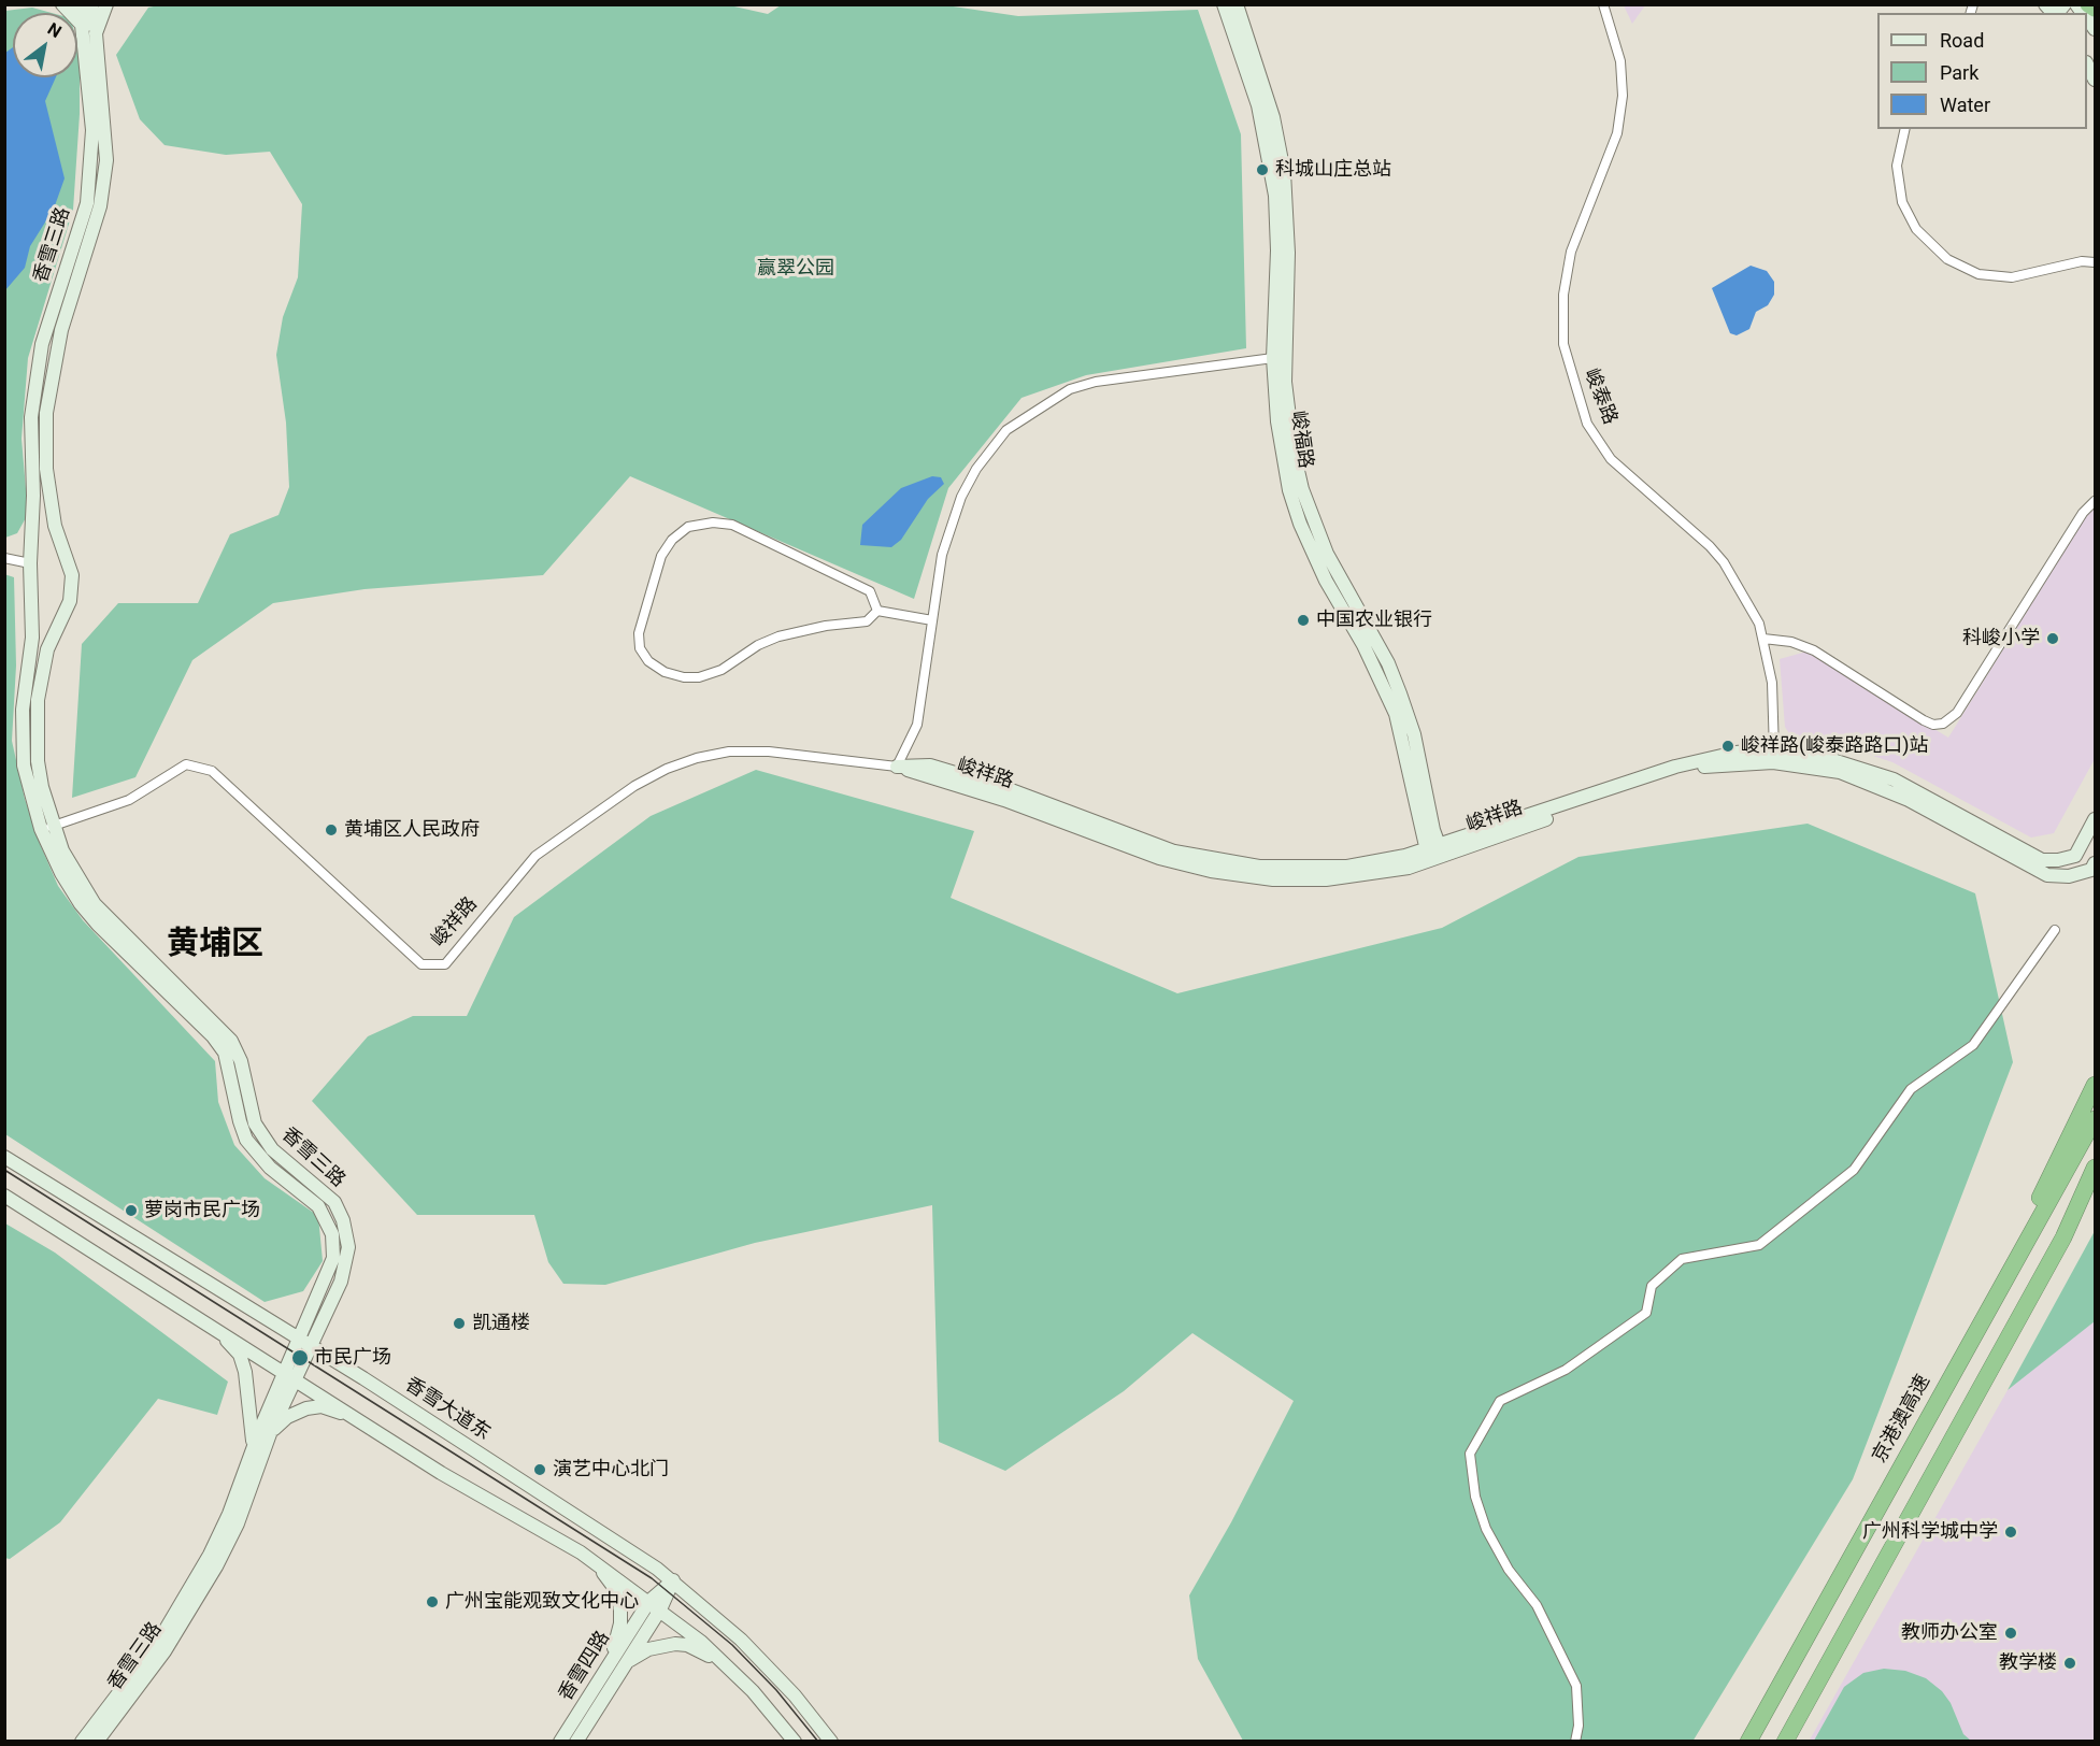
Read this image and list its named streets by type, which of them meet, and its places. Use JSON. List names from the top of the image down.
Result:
{
  "streets": {
    "highway": ["京港澳高速"],
    "street": [
      "香雪三路",
      "峻泰路",
      "峻福路",
      "峻祥路",
      "香雪大道东",
      "香雪四路"
    ]
  },
  "crossings": [
    ["香雪三路", "峻祥路"],
    ["香雪三路", "香雪大道东"],
    ["峻泰路", "峻祥路"],
    ["峻福路", "峻祥路"],
    ["香雪大道东", "香雪四路"]
  ],
  "districts": ["黄埔区"],
  "parks": ["赢翠公园"],
  "places": [
    "科城山庄总站",
    "中国农业银行",
    "科峻小学",
    "峻祥路(峻泰路路口)站",
    "黄埔区人民政府",
    "萝岗市民广场",
    "凯通楼",
    "市民广场",
    "演艺中心北门",
    "广州科学城中学",
    "广州宝能观致文化中心",
    "教师办公室",
    "教学楼"
  ],
  "legend": ["Road", "Park", "Water"],
  "north": "top right"
}
